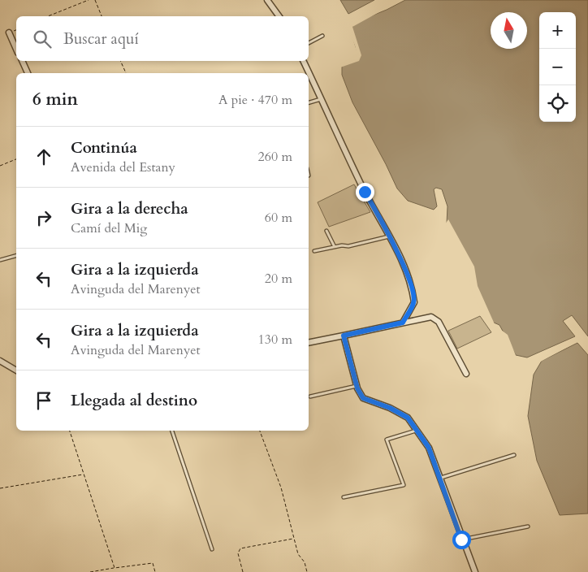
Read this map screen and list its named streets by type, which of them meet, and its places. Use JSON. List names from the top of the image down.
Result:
{
  "north": "top",
  "page": {
    "map_buttons": ["+", "−"],
    "search": "Buscar aquí",
    "heading": ["6 min", "A pie · 470 m"],
    "list": [
      ["Continúa", "Avenida del Estany", "260 m"],
      ["Gira a la derecha", "Camí del Mig", "60 m"],
      ["Gira a la izquierda", "Avinguda del Marenyet", "20 m"],
      ["Gira a la izquierda", "Avinguda del Marenyet", "130 m"],
      "Llegada al destino"
    ]
  }
}
